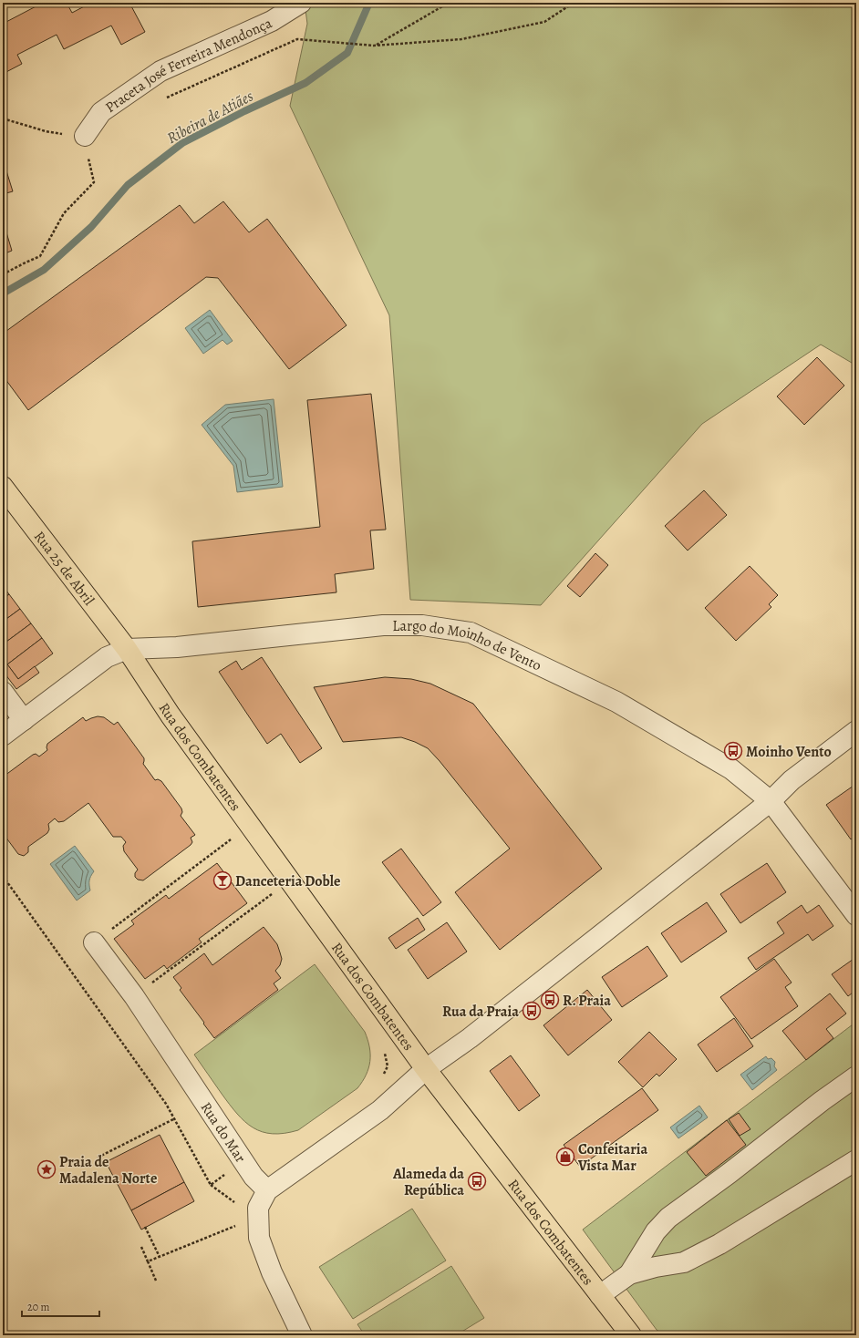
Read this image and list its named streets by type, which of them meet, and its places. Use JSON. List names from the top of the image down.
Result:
{
  "streets": {
    "main road": ["Rua 25 de Abril", "Rua dos Combatentes"],
    "street": ["Praceta José Ferreira Mendonça", "Largo do Moinho de Vento", "Rua do Mar"]
  },
  "crossings": [
    ["Rua 25 de Abril", "Largo do Moinho de Vento"],
    ["Rua 25 de Abril", "Rua dos Combatentes"],
    ["Largo do Moinho de Vento", "Rua dos Combatentes"]
  ],
  "water": ["Ribeira de Atiães"],
  "places": {
    "bus stop": [
      "Moinho Vento",
      "R. Praia",
      "Rua da Praia",
      "Alameda da República"
    ],
    "bar": ["Danceteria Doble"],
    "shop": ["Confeitaria Vista Mar"],
    "place": ["Praia de Madalena Norte"]
  },
  "scale_bar": "20 m"
}
